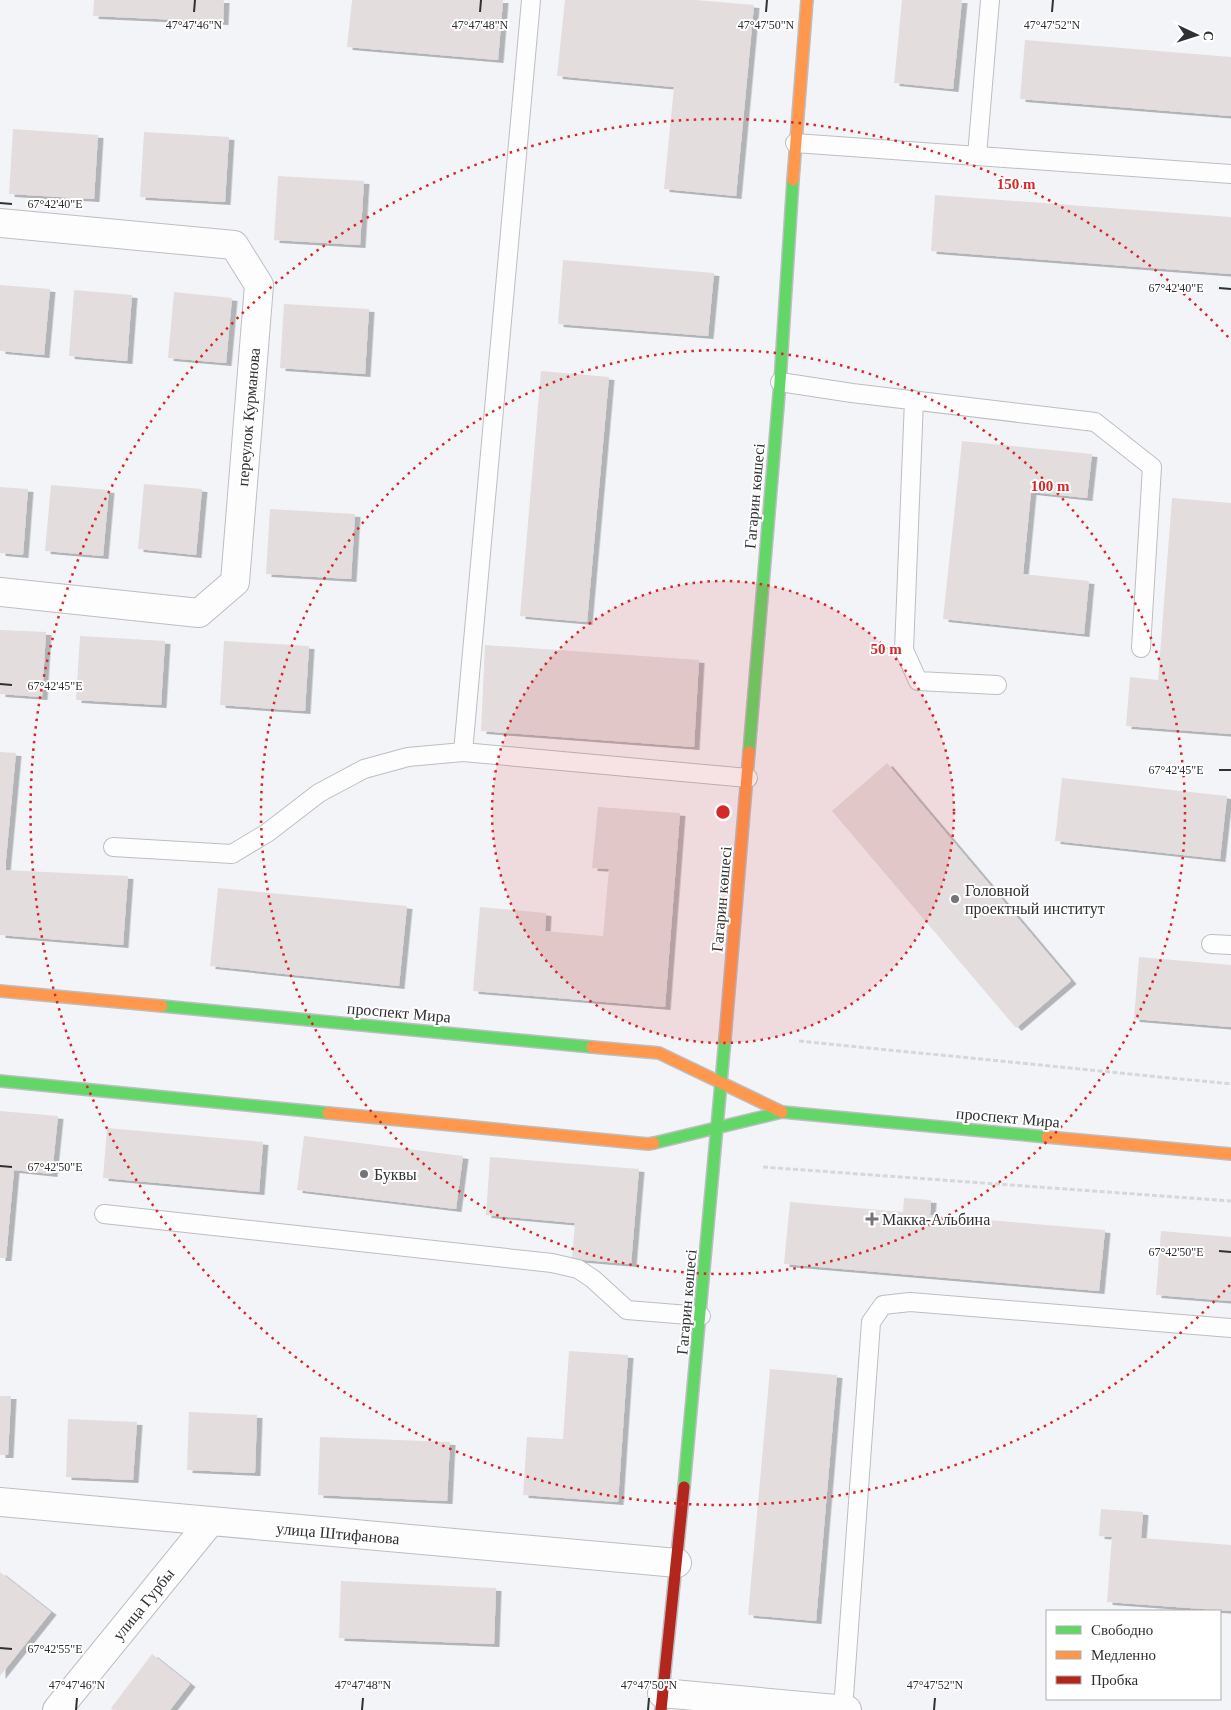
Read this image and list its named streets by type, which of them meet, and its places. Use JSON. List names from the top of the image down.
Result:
{
  "streets": {
    "main road": ["Гагарин көшесі", "проспект Мира"],
    "street": ["переулок Курманова", "улица Штифанова", "улица Гурбы"]
  },
  "crossings": [
    ["Гагарин көшесі", "проспект Мира"],
    ["Гагарин көшесі", "улица Штифанова"],
    ["улица Штифанова", "улица Гурбы"]
  ],
  "places": {
    "other": ["Головной проектный институт", "Буквы"],
    "health": ["Макка-Альбина"]
  },
  "legend": ["Свободно", "Медленно", "Пробка"],
  "north": "right",
  "coordinates": [
    "47°47'46\"N",
    "47°47'48\"N",
    "47°47'50\"N",
    "47°47'52\"N",
    "67°42'40\"E",
    "67°42'45\"E",
    "67°42'50\"E",
    "67°42'55\"E"
  ],
  "rings": ["150 m", "100 m", "50 m"]
}
